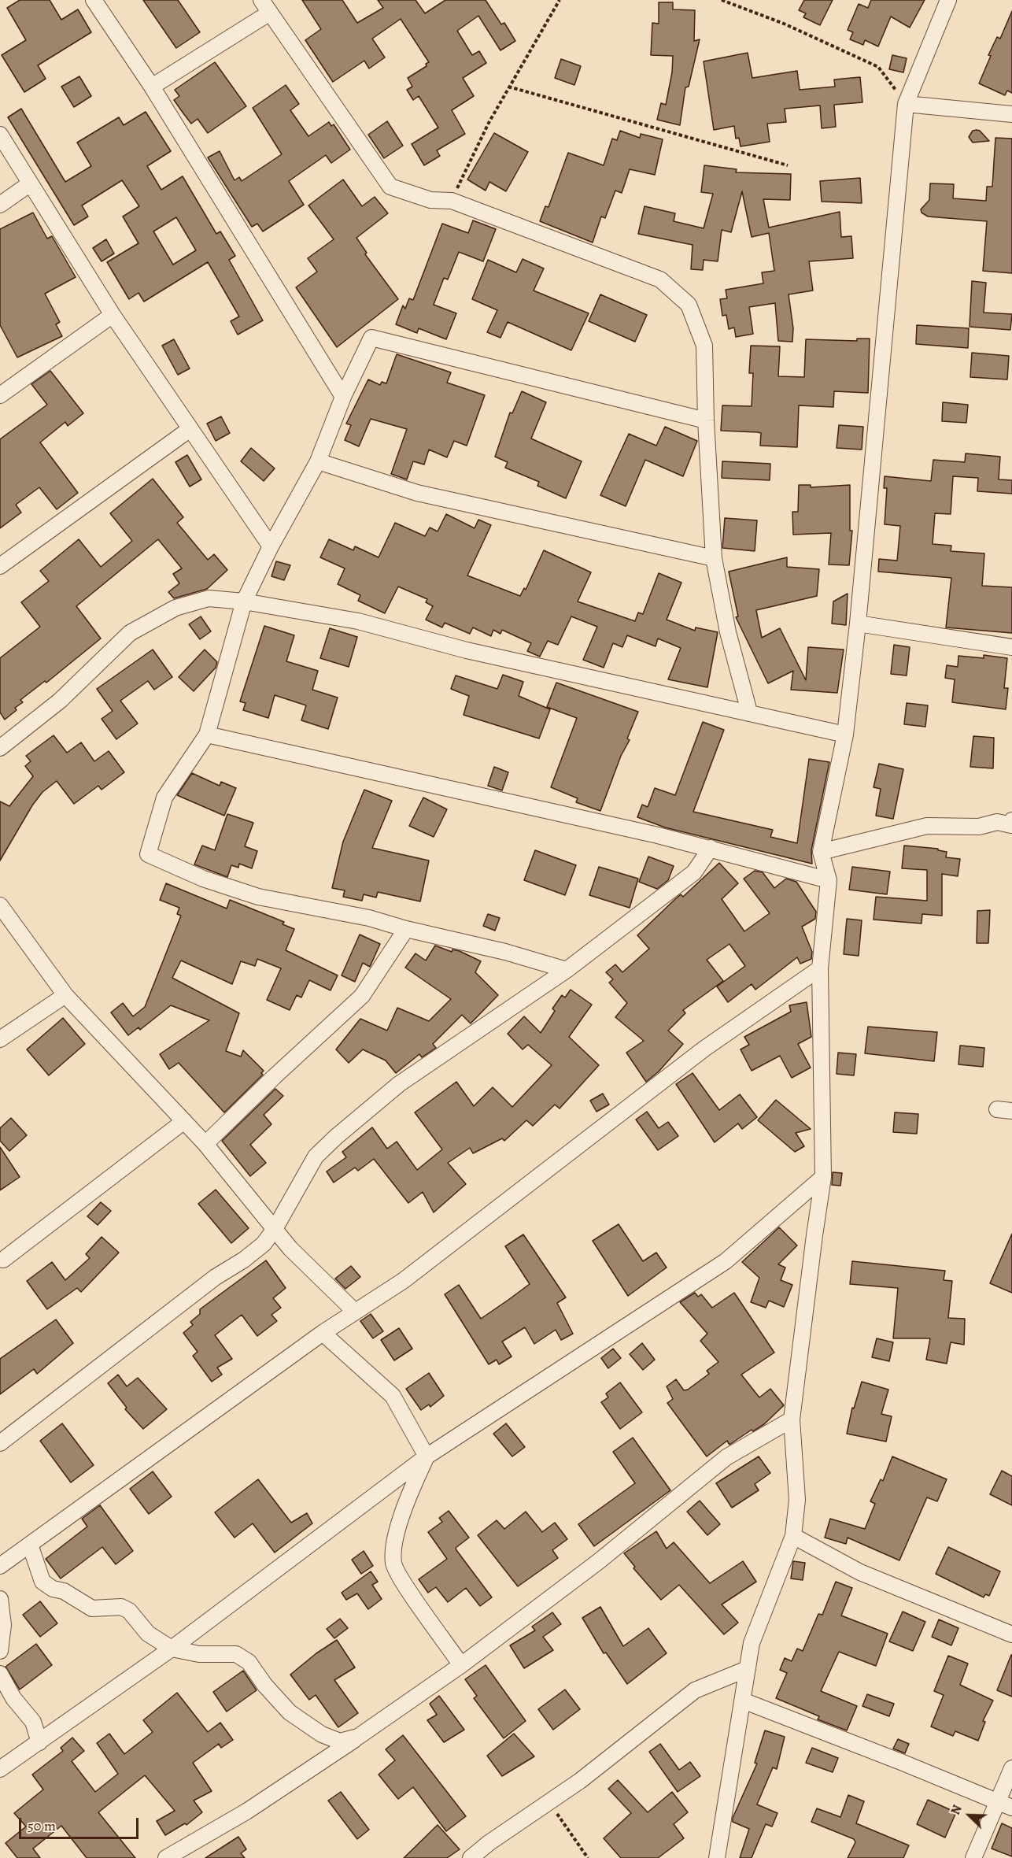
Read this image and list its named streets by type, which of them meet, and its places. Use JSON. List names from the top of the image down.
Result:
{
  "scale_bar": "50 m",
  "north": "top left"
}
